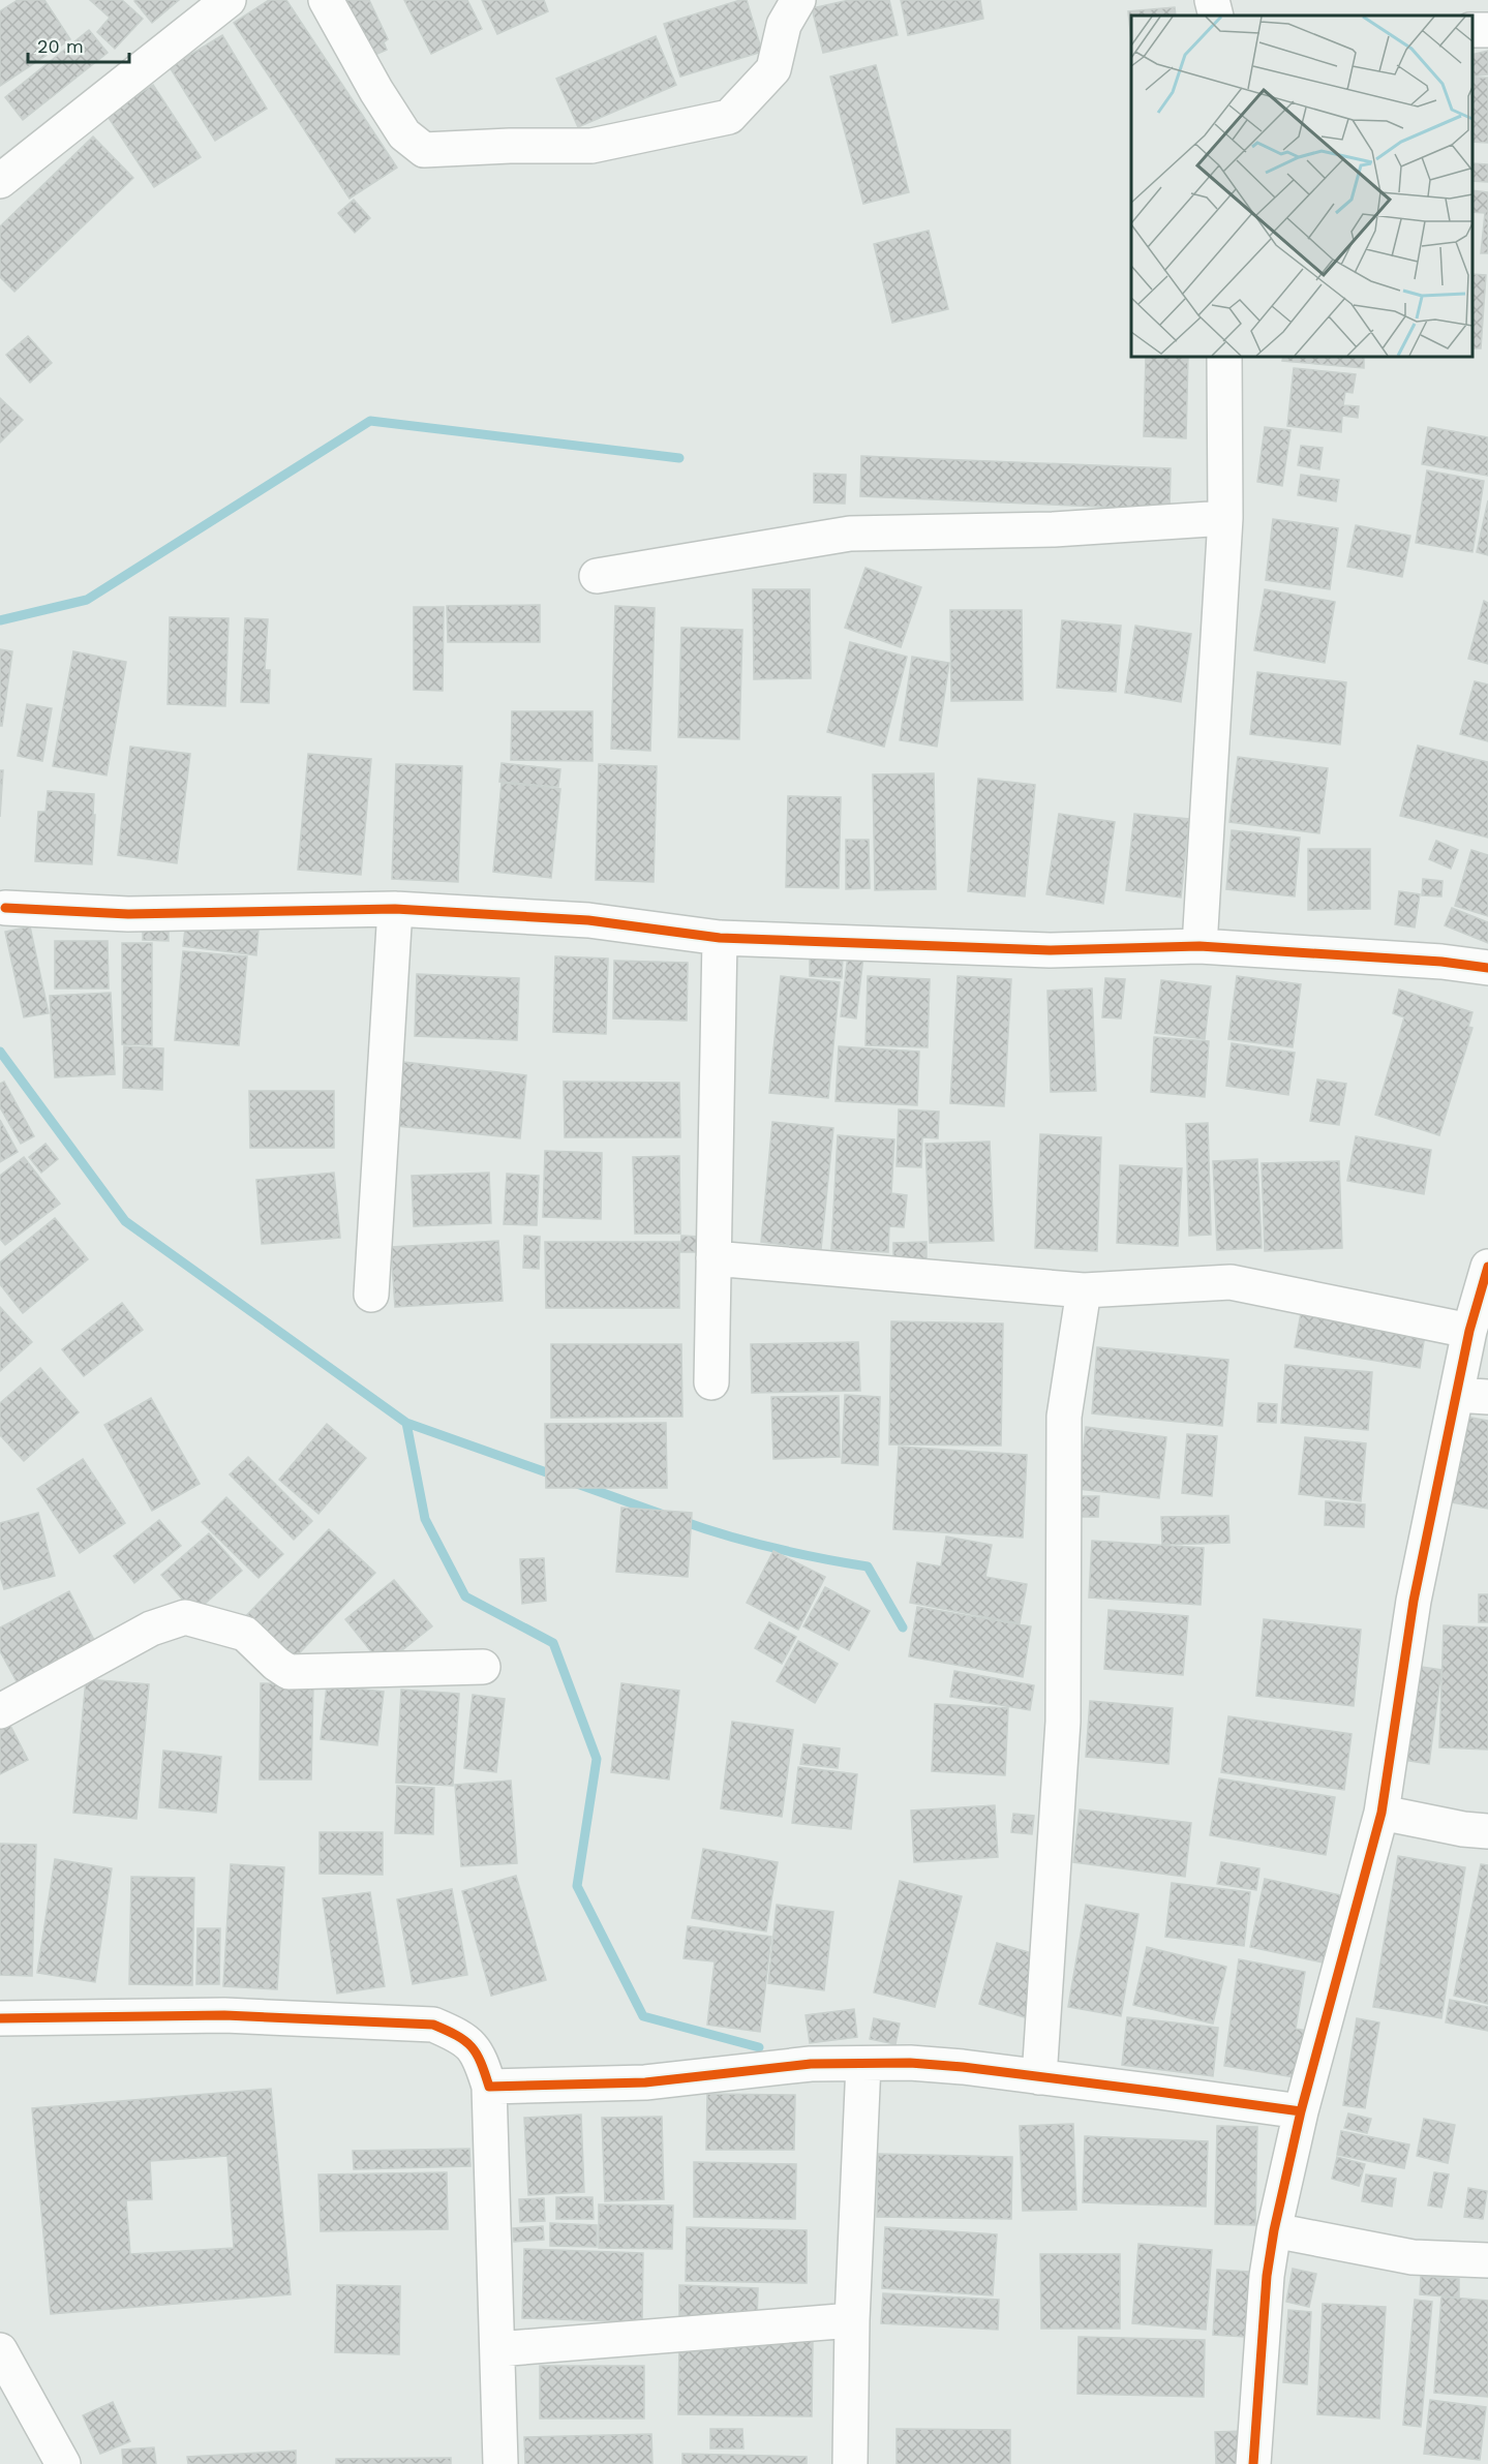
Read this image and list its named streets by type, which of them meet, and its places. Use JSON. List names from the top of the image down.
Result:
{
  "scale_bar": "20 m"
}
